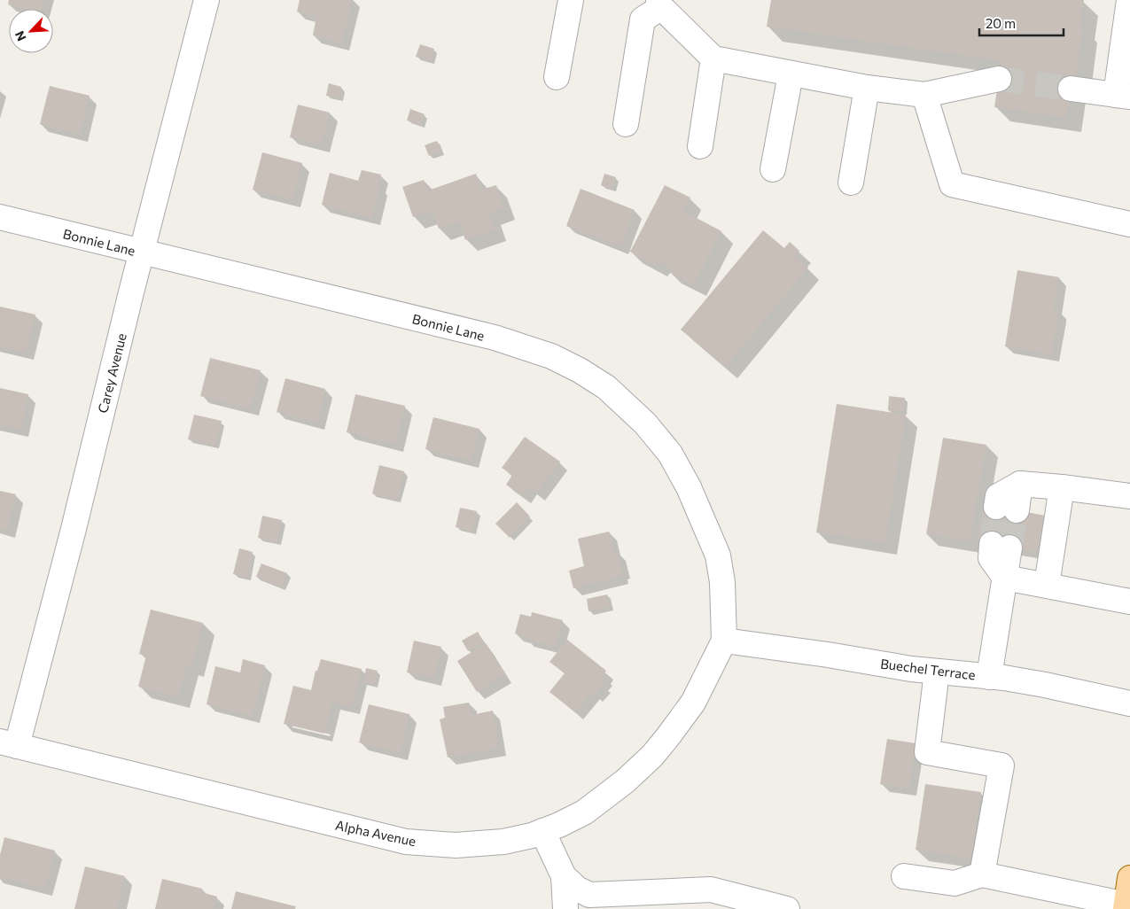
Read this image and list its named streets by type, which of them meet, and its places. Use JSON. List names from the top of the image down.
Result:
{
  "streets": {
    "street": [
      "Bonnie Lane",
      "Carey Avenue",
      "Buechel Terrace",
      "Alpha Avenue"
    ]
  },
  "crossings": [
    ["Bonnie Lane", "Carey Avenue"],
    ["Bonnie Lane", "Buechel Terrace"],
    ["Bonnie Lane", "Alpha Avenue"],
    ["Carey Avenue", "Alpha Avenue"],
    ["Buechel Terrace", "Alpha Avenue"]
  ],
  "scale_bar": "20 m",
  "north": "bottom left"
}
